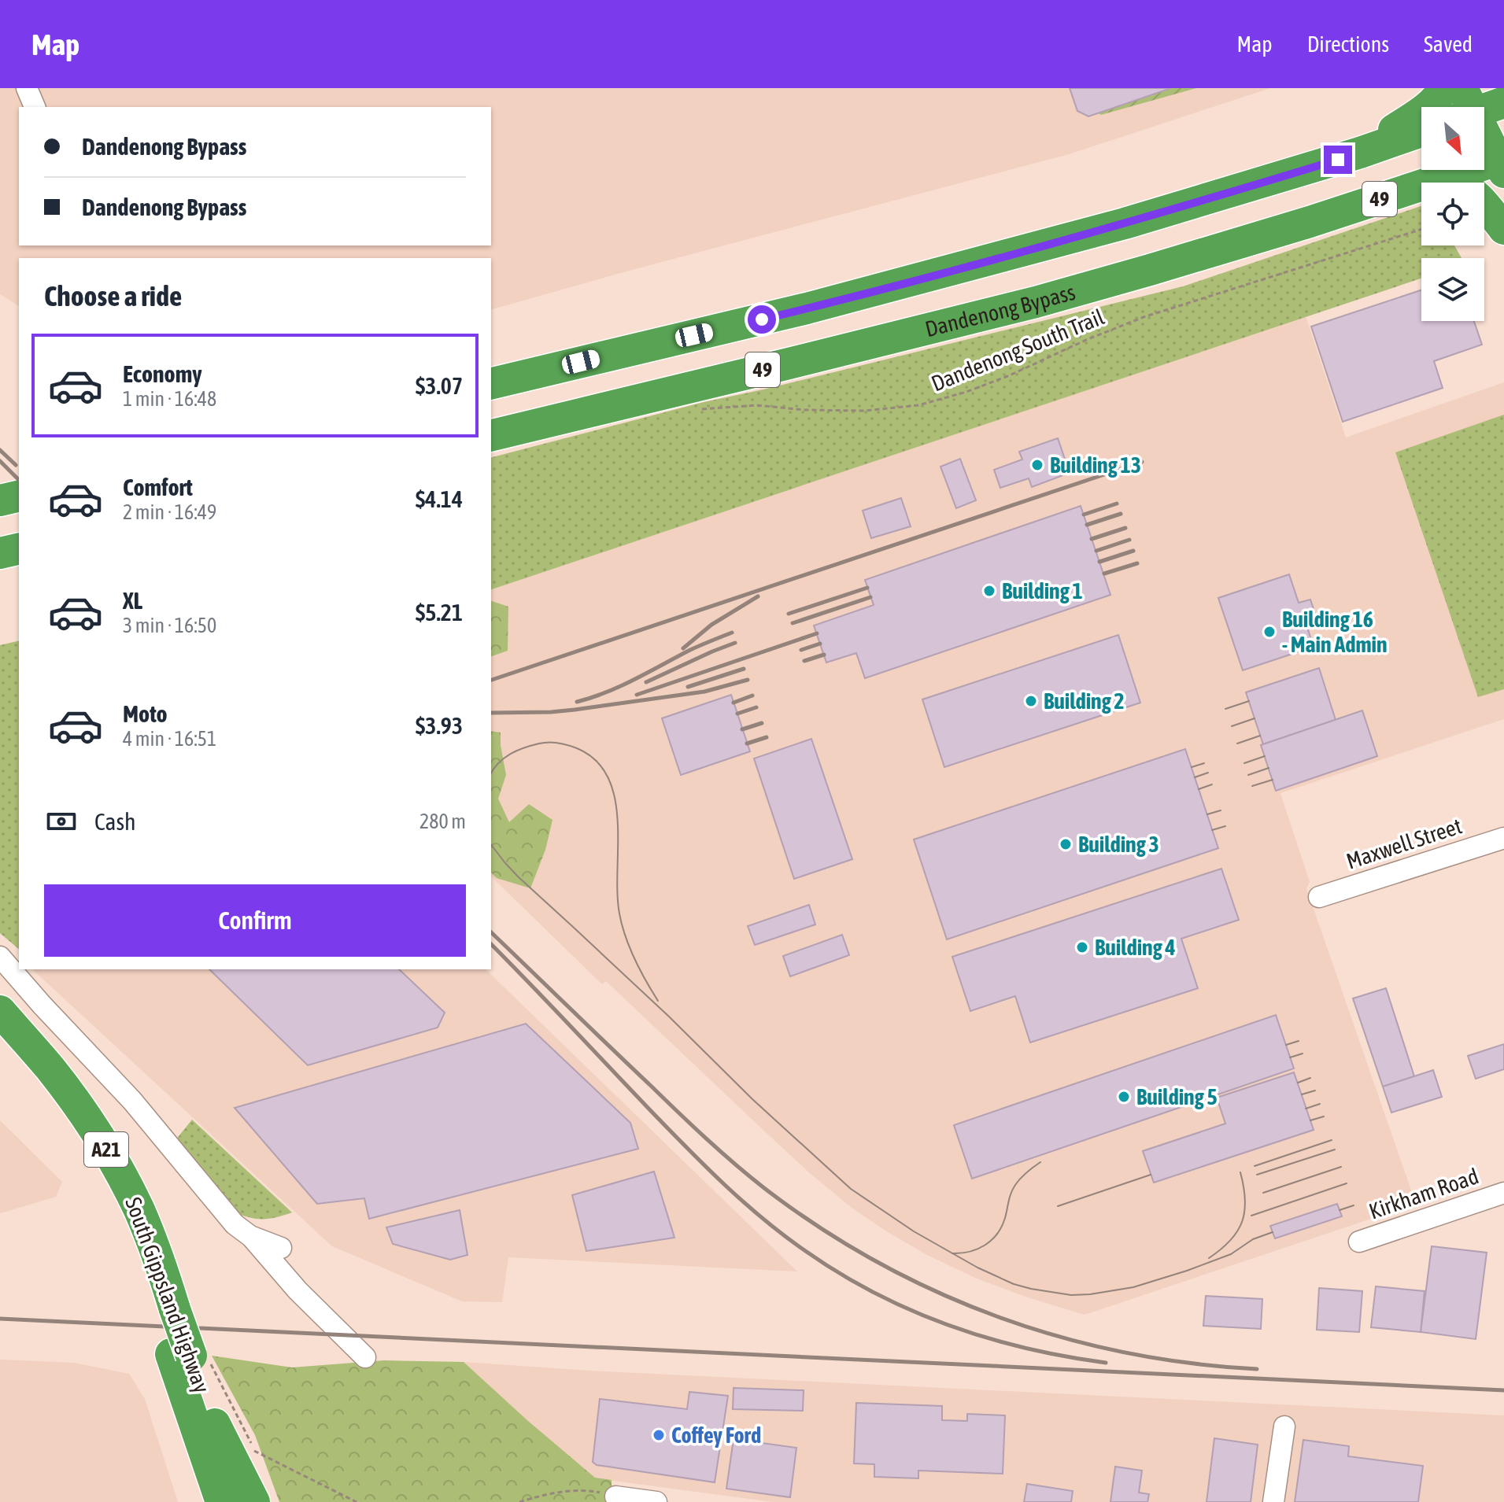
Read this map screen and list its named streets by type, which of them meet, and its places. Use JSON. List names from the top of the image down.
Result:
{
  "streets": {
    "highway": [
      "49",
      "Dandenong Bypass",
      "A21",
      "South Gippsland Highway"
    ],
    "street": ["Maxwell Street", "Kirkham Road"],
    "path": ["Dandenong South Trail"]
  },
  "places": [
    "Building 13",
    "Building 1",
    "Building 16 - Main Admin",
    "Building 2",
    "Building 3",
    "Building 4",
    "Building 5",
    "Coffey Ford"
  ],
  "north": "bottom right",
  "page": {
    "header": "Map",
    "nav": ["Map", "Directions", "Saved"],
    "banner": ["Dandenong Bypass", "Dandenong Bypass"],
    "heading": "Choose a ride",
    "list": [
      {
        "name": "Economy",
        "note": "1 min · 16:48",
        "value": "$3.07"
      },
      {
        "name": "Comfort",
        "note": "2 min · 16:49",
        "value": "$4.14"
      },
      {
        "name": "XL",
        "note": "3 min · 16:50",
        "value": "$5.21"
      },
      {
        "name": "Moto",
        "note": "4 min · 16:51",
        "value": "$3.93"
      }
    ],
    "pay": ["Cash", "280 m"],
    "buttons": "Confirm"
  }
}
